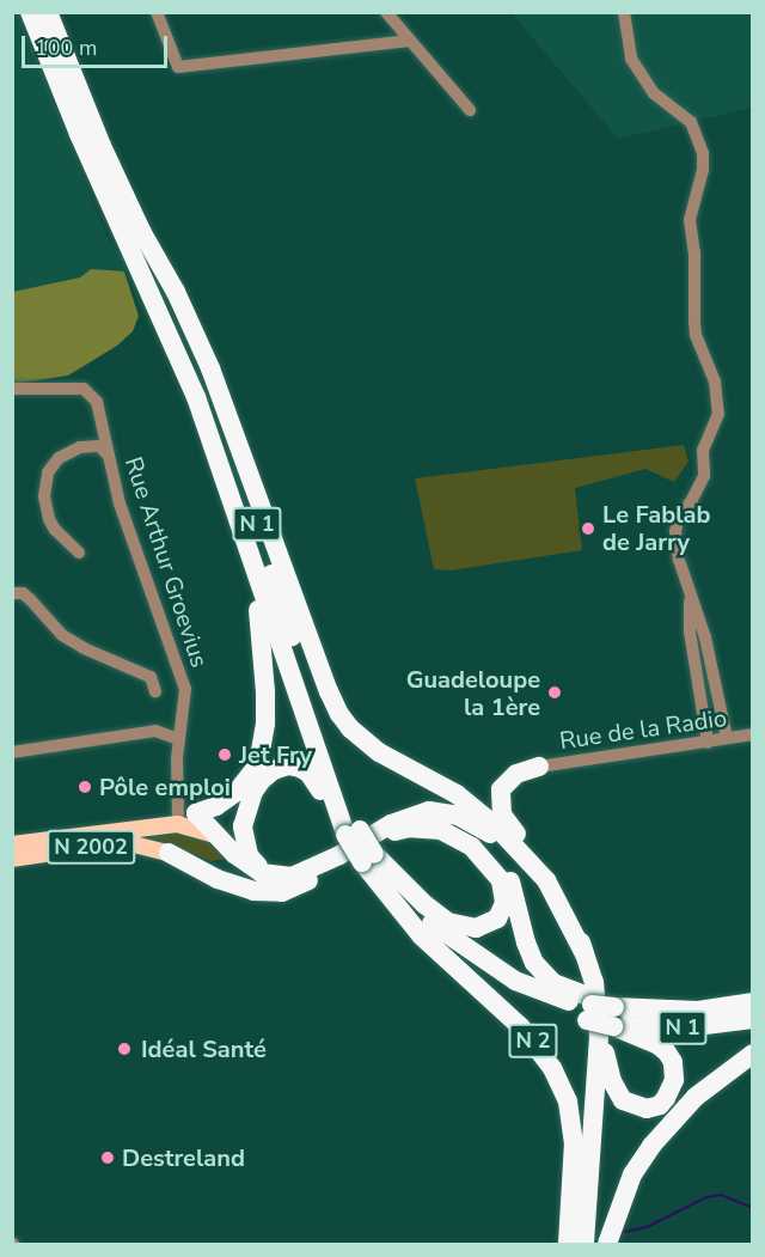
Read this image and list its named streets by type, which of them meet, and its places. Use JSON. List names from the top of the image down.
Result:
{
  "streets": {
    "highway": ["N 1", "N 2"],
    "main road": ["N 2002"],
    "street": ["Rue Arthur Groevius", "Rue de la Radio"]
  },
  "crossings": [
    ["N 1", "N 2"],
    ["Rue Arthur Groevius", "N 2002"]
  ],
  "places": [
    "Le Fablab de Jarry",
    "Guadeloupe la 1ère",
    "Jet Fry",
    "Pôle emploi",
    "Idéal Santé",
    "Destreland"
  ],
  "scale_bar": "100 m"
}
